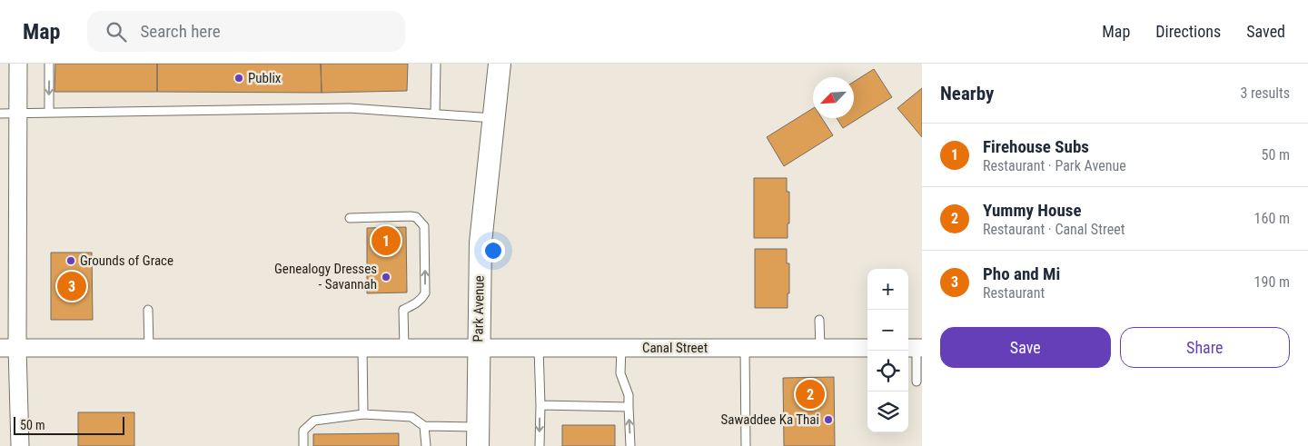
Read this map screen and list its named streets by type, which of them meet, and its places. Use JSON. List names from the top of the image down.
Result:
{
  "streets": {
    "street": ["Park Avenue", "Canal Street"]
  },
  "crossings": [
    ["Park Avenue", "Canal Street"]
  ],
  "places": [
    "Publix",
    "Grounds of Grace",
    "Genealogy Dresses - Savannah",
    "Sawaddee Ka Thai"
  ],
  "scale_bar": "50 m",
  "north": "bottom left",
  "page": {
    "header": "Map",
    "search": "Search here",
    "nav": ["Map", "Directions", "Saved"],
    "heading": ["Nearby", "3 results"],
    "list": [
      {
        "mark": "1",
        "name": "Firehouse Subs",
        "note": "Restaurant · Park Avenue",
        "value": "50 m"
      },
      {
        "mark": "2",
        "name": "Yummy House",
        "note": "Restaurant · Canal Street",
        "value": "160 m"
      },
      {
        "mark": "3",
        "name": "Pho and Mi",
        "note": "Restaurant",
        "value": "190 m"
      }
    ],
    "pins": ["1", "3", "2"],
    "map_buttons": ["+", "−"],
    "buttons": ["Save", "Share"],
    "scale": "50 m"
  }
}
